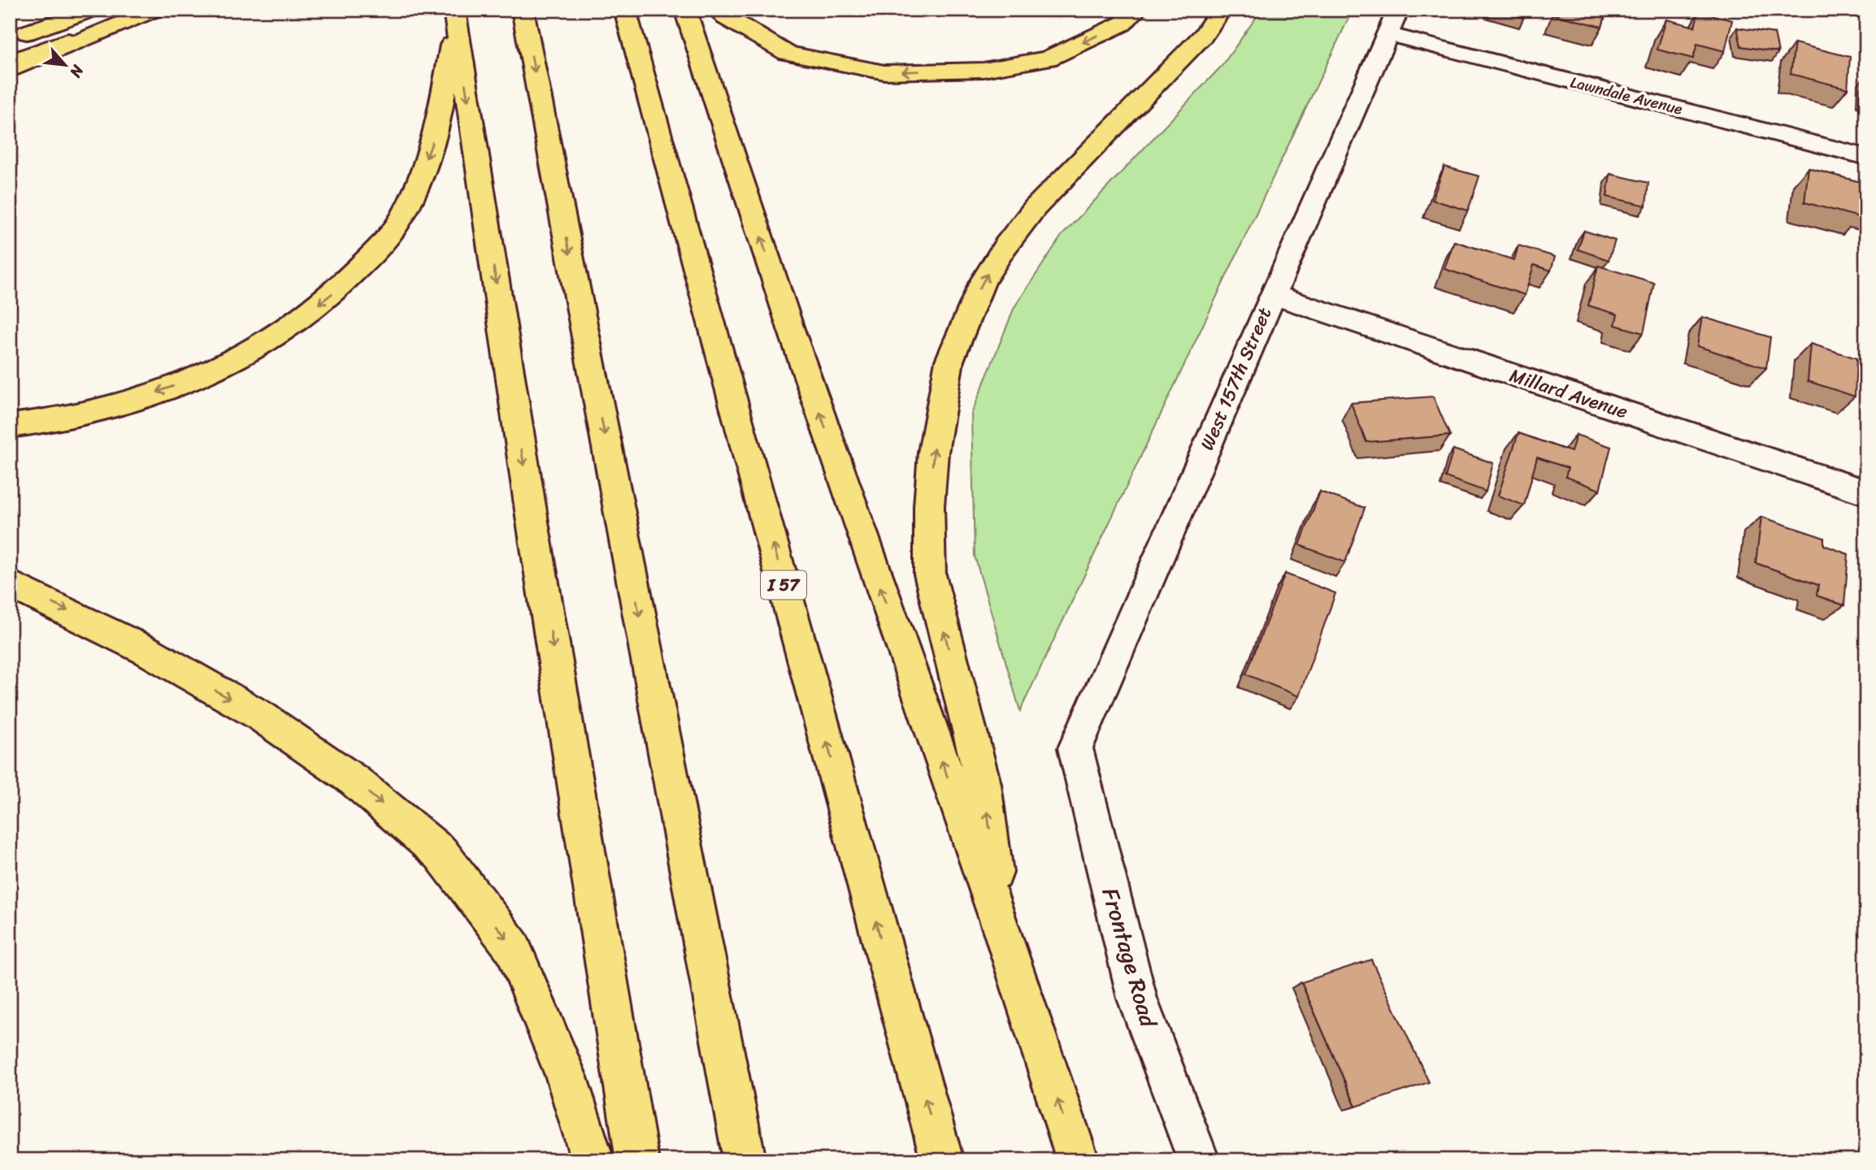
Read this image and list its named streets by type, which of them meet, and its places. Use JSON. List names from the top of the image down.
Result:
{
  "streets": {
    "main road": ["I 57"],
    "street": [
      "Lawndale Avenue",
      "West 157th Street",
      "Millard Avenue",
      "Frontage Road"
    ]
  },
  "crossings": [
    ["Lawndale Avenue", "West 157th Street"],
    ["West 157th Street", "Millard Avenue"],
    ["West 157th Street", "Frontage Road"]
  ],
  "north": "bottom right"
}
